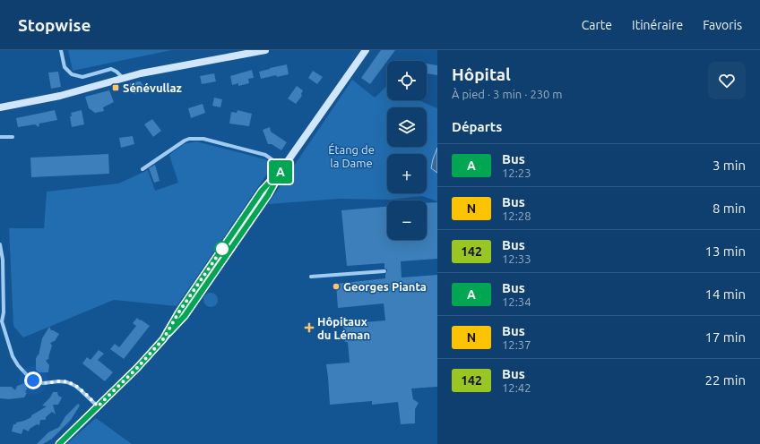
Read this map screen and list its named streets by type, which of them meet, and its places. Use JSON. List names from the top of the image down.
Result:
{
  "parks": ["Étang de la Dame"],
  "places": {
    "transit": ["Sénévullaz"],
    "other": ["Georges Pianta"],
    "health": ["Hôpitaux du Léman"]
  },
  "lines": ["bus line A"],
  "page": {
    "header": "Stopwise",
    "nav": ["Carte", "Itinéraire", "Favoris"],
    "on_map": "A",
    "heading": [
      ["Hôpital", "À pied · 3 min · 230 m"],
      "Départs"
    ],
    "map_buttons": ["+", "−"],
    "list": [
      {
        "mark": "A",
        "name": "Bus",
        "note": "12:23",
        "value": "3 min"
      },
      {
        "mark": "N",
        "name": "Bus",
        "note": "12:28",
        "value": "8 min"
      },
      {
        "mark": "142",
        "name": "Bus",
        "note": "12:33",
        "value": "13 min"
      },
      {
        "mark": "A",
        "name": "Bus",
        "note": "12:34",
        "value": "14 min"
      },
      {
        "mark": "N",
        "name": "Bus",
        "note": "12:37",
        "value": "17 min"
      },
      {
        "mark": "142",
        "name": "Bus",
        "note": "12:42",
        "value": "22 min"
      }
    ]
  }
}
